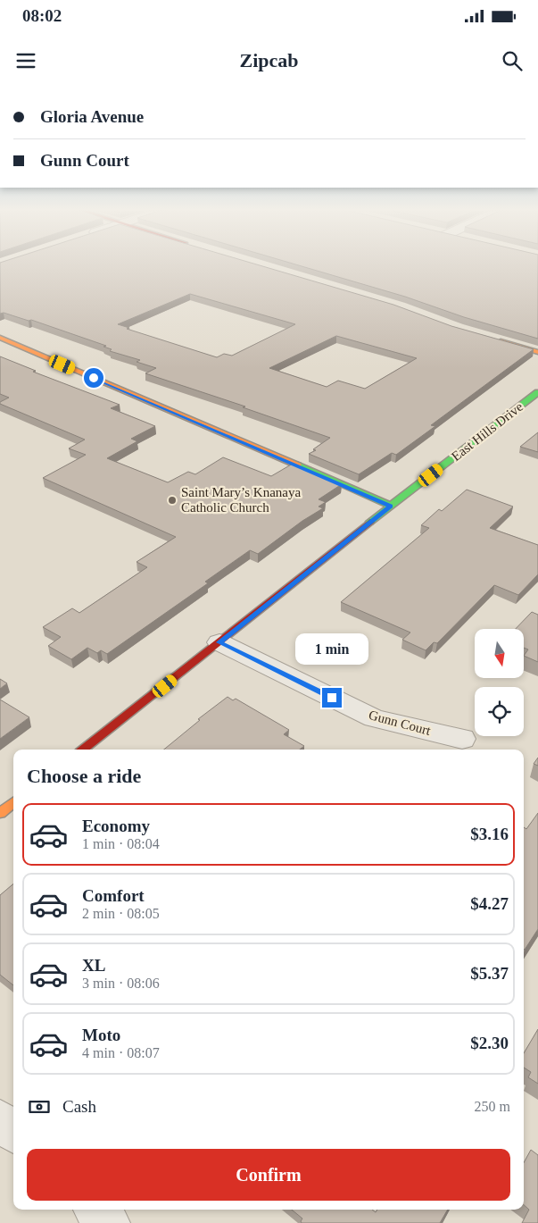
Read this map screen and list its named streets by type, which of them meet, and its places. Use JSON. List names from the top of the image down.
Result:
{
  "streets": {
    "street": ["East Hills Drive", "Gunn Court"]
  },
  "crossings": [
    ["East Hills Drive", "Gunn Court"]
  ],
  "places": ["Saint Mary’s Knanaya Catholic Church"],
  "north": "bottom",
  "page": {
    "status": "08:02",
    "header": "Zipcab",
    "banner": ["Gloria Avenue", "Gunn Court"],
    "bubble": "1 min",
    "heading": "Choose a ride",
    "list": [
      {
        "name": "Economy",
        "note": "1 min · 08:04",
        "value": "$3.16"
      },
      {
        "name": "Comfort",
        "note": "2 min · 08:05",
        "value": "$4.27"
      },
      {
        "name": "XL",
        "note": "3 min · 08:06",
        "value": "$5.37"
      },
      {
        "name": "Moto",
        "note": "4 min · 08:07",
        "value": "$2.30"
      }
    ],
    "pay": ["Cash", "250 m"],
    "buttons": "Confirm"
  }
}
